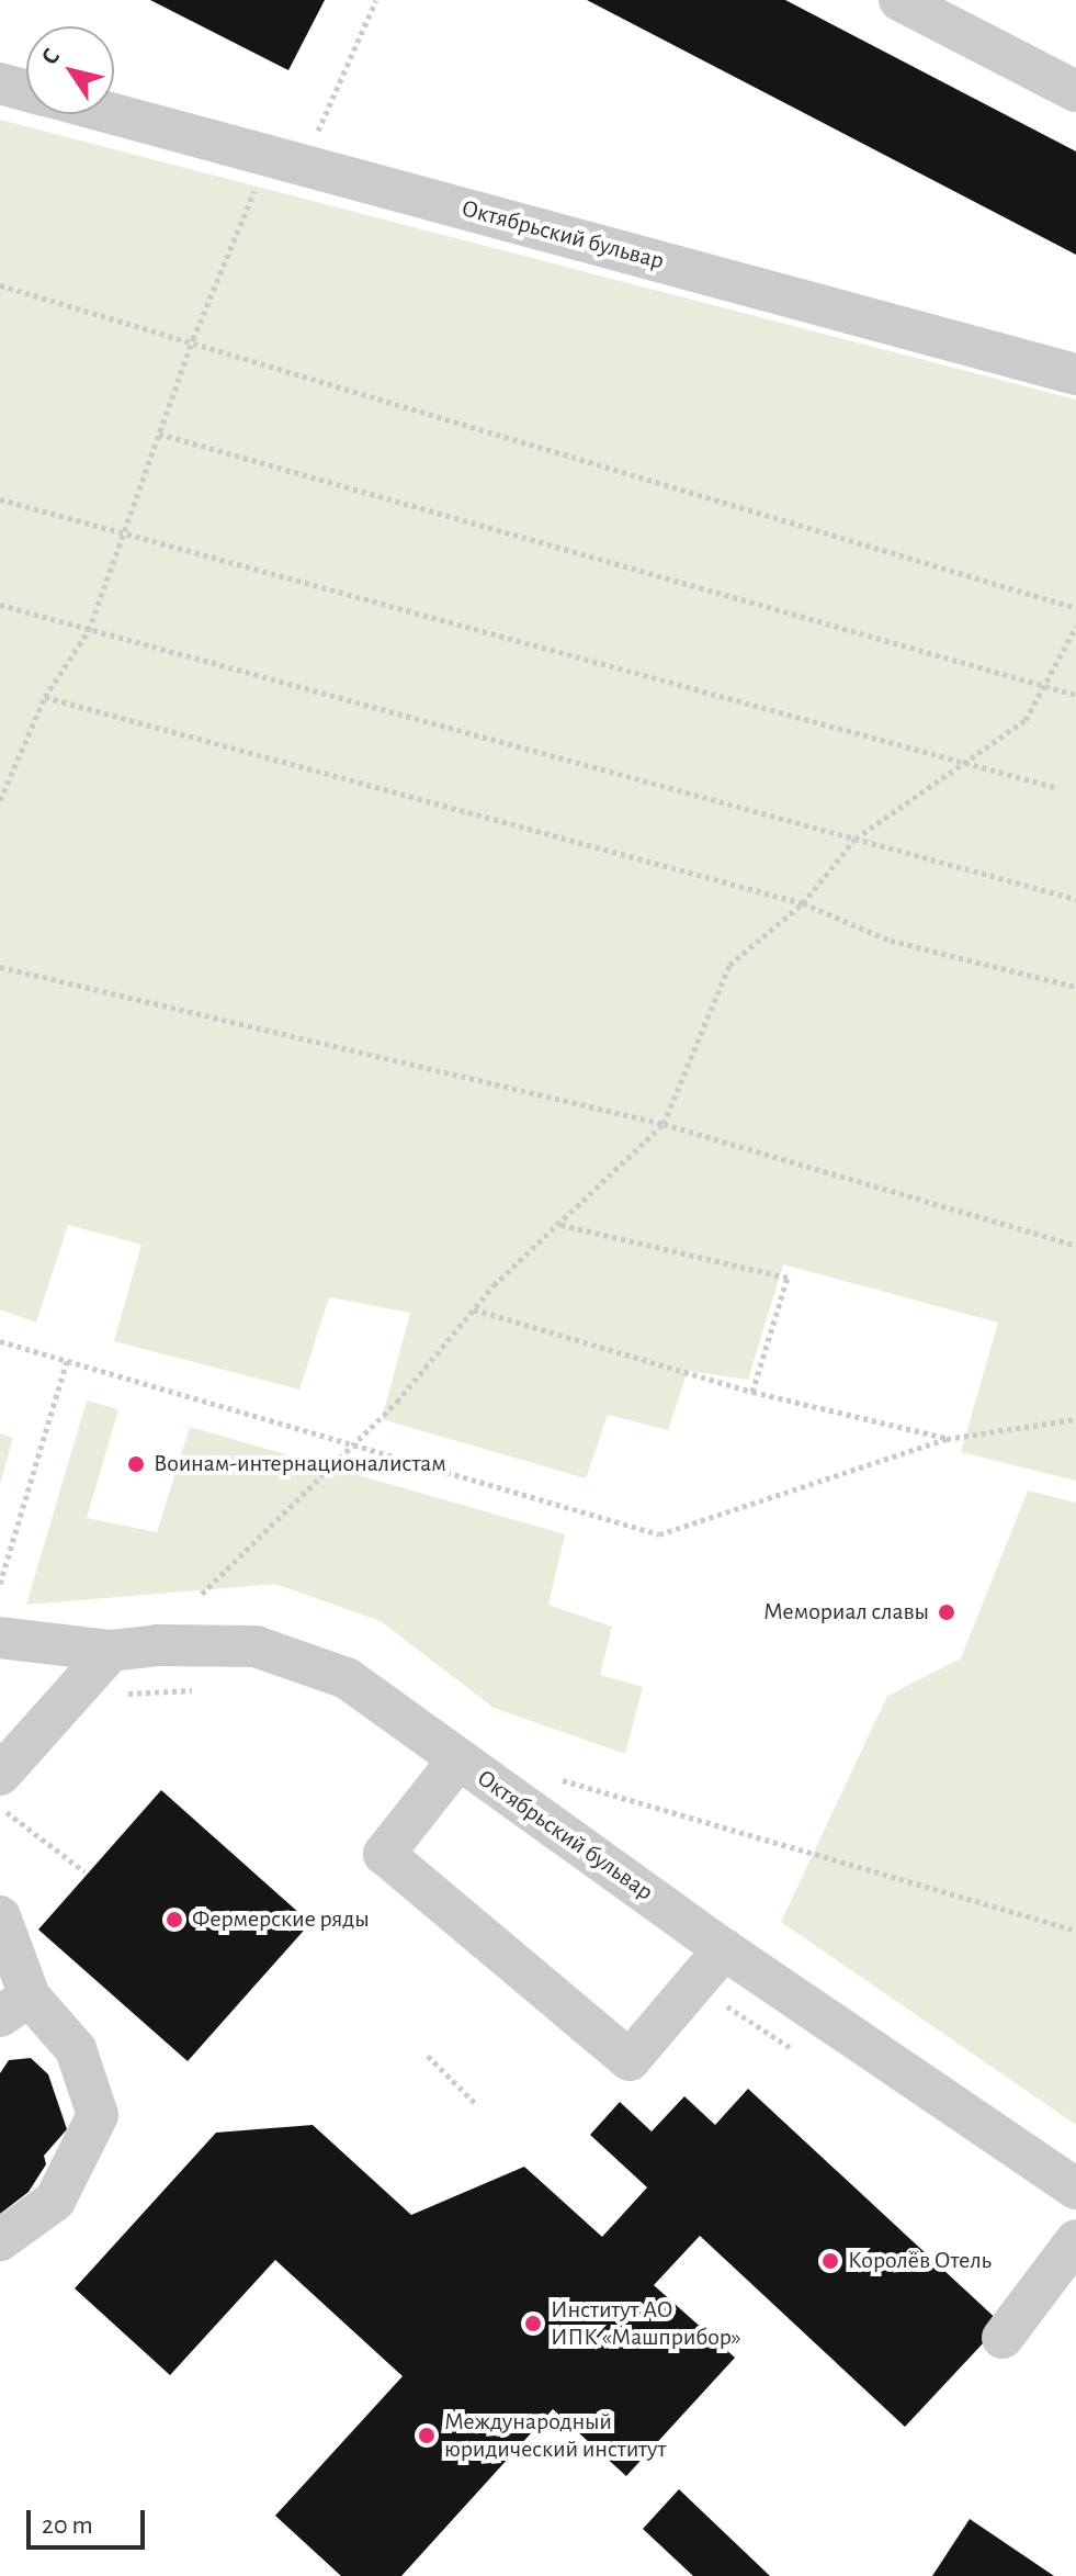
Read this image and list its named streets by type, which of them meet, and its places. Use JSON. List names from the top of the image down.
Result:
{
  "streets": {
    "street": ["Октябрьский бульвар"]
  },
  "places": [
    "Воинам-интернационалистам",
    "Мемориал славы",
    "Фермерские ряды",
    "Королёв Отель",
    "Институт АО ИПК «Машприбор»",
    "Международный юридический институт"
  ],
  "scale_bar": "20 m",
  "north": "top left"
}
